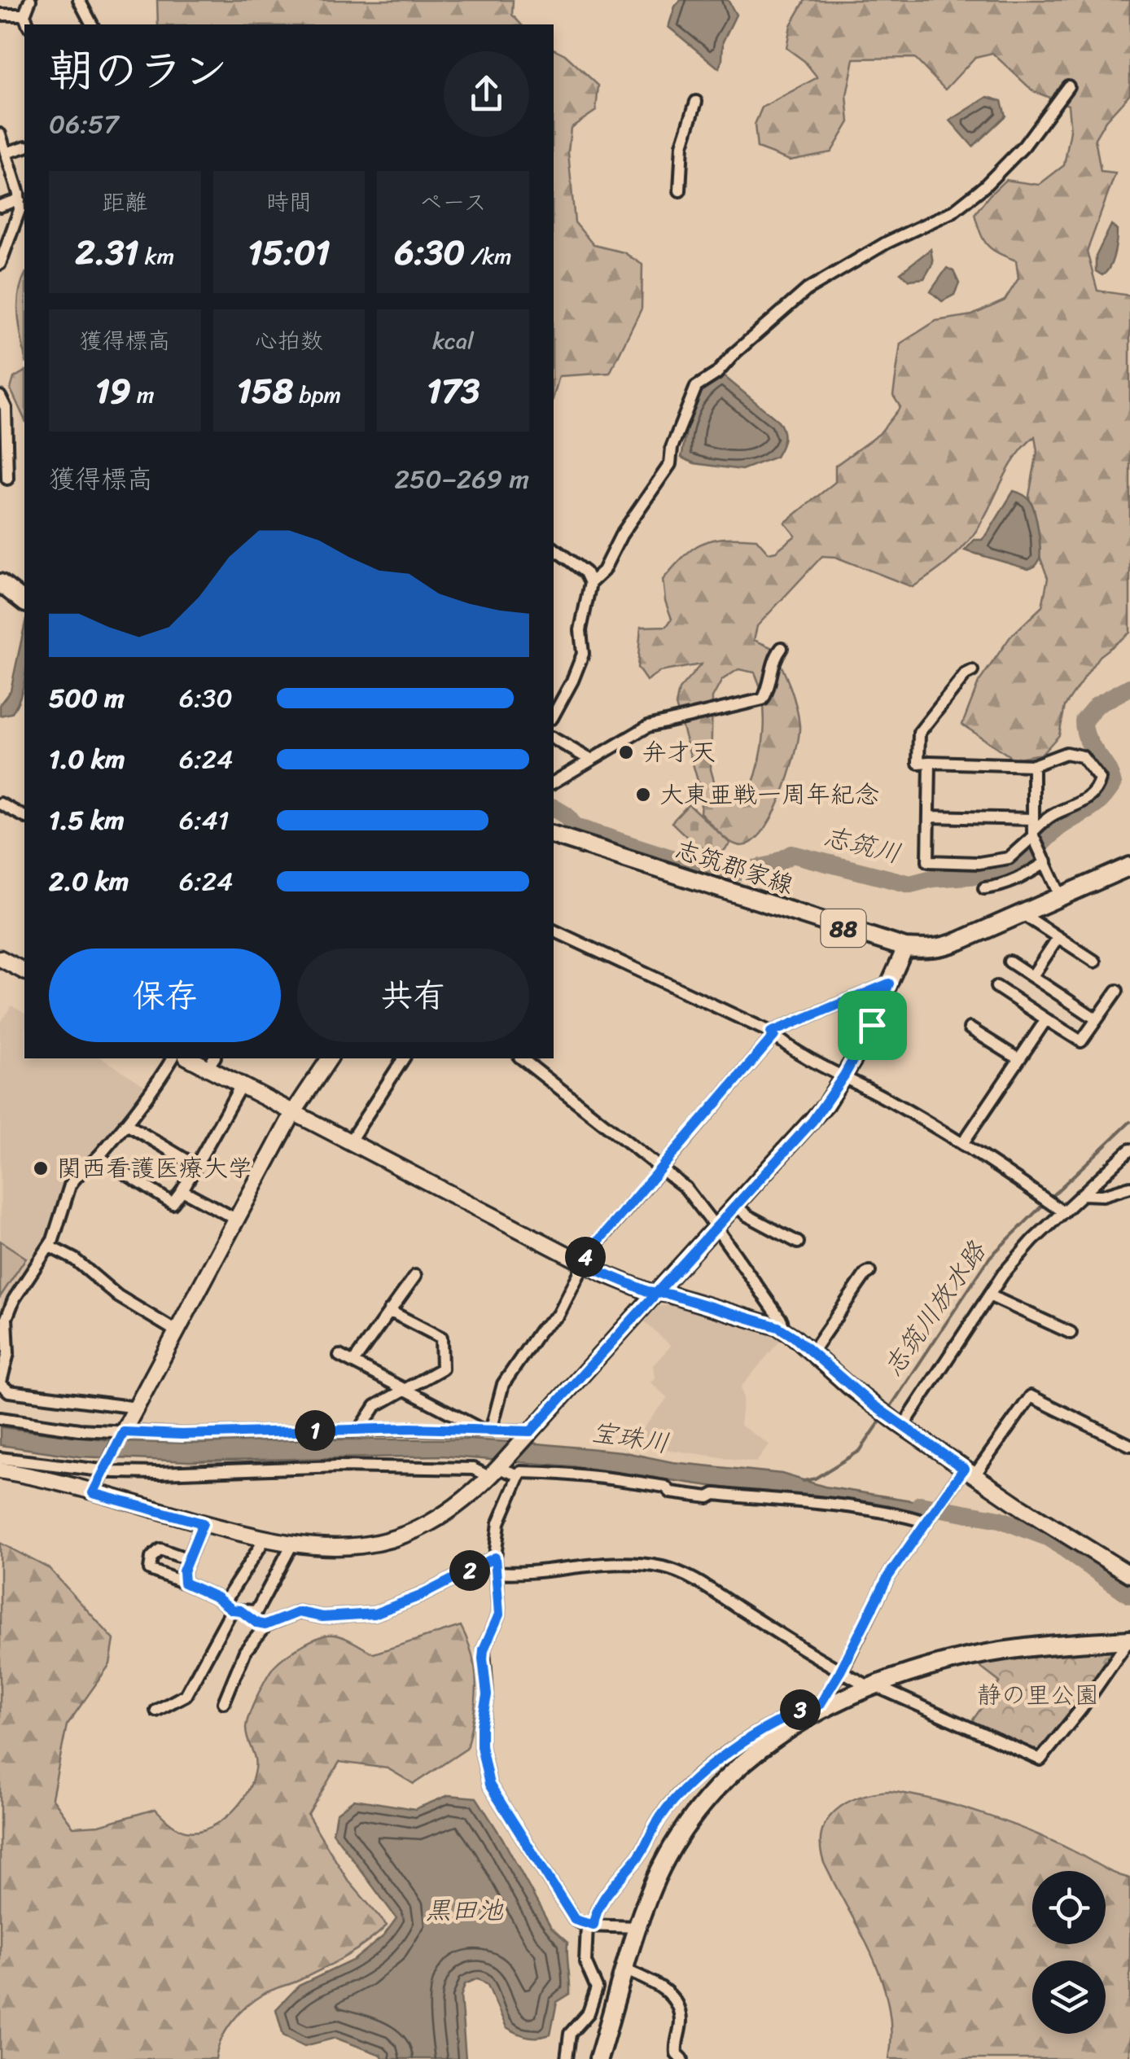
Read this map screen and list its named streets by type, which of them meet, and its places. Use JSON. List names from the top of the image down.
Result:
{
  "streets": {
    "main road": ["志筑郡家線", "88"]
  },
  "water": [
    "志筑川",
    "志筑川放水路",
    "宝珠川",
    "黒田池"
  ],
  "parks": ["静の里公園"],
  "places": ["弁才天", "大東亜戦一周年紀念", "関西看護医療大学"],
  "page": {
    "heading": ["朝のラン", "06:57"],
    "stats": [
      ["距離", "2.31 km"],
      ["時間", "15:01"],
      ["ペース", "6:30 /km"],
      ["獲得標高", "19 m"],
      ["心拍数", "158 bpm"],
      ["kcal", "173"]
    ],
    "chart": ["獲得標高", "250–269 m"],
    "list": [
      {
        "name": "500 m",
        "note": "6:30"
      },
      {
        "name": "1.0 km",
        "note": "6:24"
      },
      {
        "name": "1.5 km",
        "note": "6:41"
      },
      {
        "name": "2.0 km",
        "note": "6:24"
      }
    ],
    "buttons": ["保存", "共有"],
    "pins": [
      "4",
      "1",
      "2",
      "3"
    ]
  }
}
